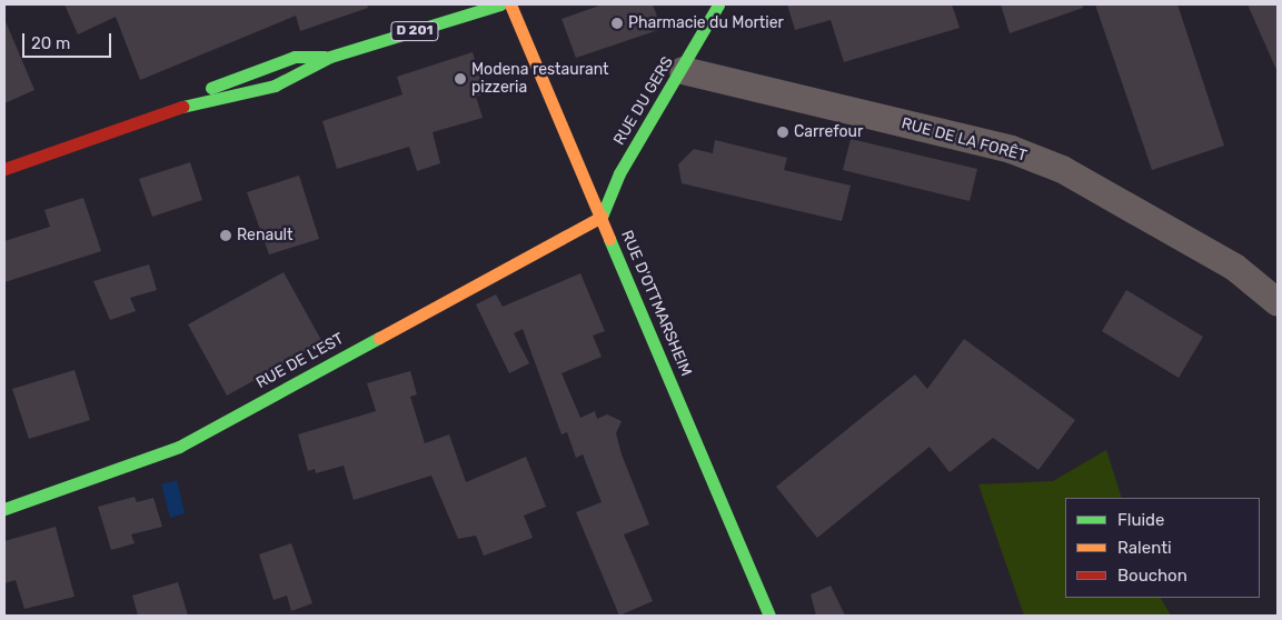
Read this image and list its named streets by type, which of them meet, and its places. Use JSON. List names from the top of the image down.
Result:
{
  "streets": {
    "main road": [
      "D 201",
      "RUE DU GERS",
      "RUE D'OTTMARSHEIM",
      "RUE DE L'EST"
    ],
    "street": ["RUE DE LA FORÊT"]
  },
  "crossings": [
    ["RUE DU GERS", "RUE DE LA FORÊT"],
    ["RUE DU GERS", "RUE D'OTTMARSHEIM"],
    ["RUE DU GERS", "RUE DE L'EST"],
    ["RUE D'OTTMARSHEIM", "RUE DE L'EST"]
  ],
  "places": [
    "Pharmacie du Mortier",
    "Modena restaurant pizzeria",
    "Carrefour",
    "Renault"
  ],
  "legend": ["Fluide", "Ralenti", "Bouchon"],
  "scale_bar": "20 m"
}
